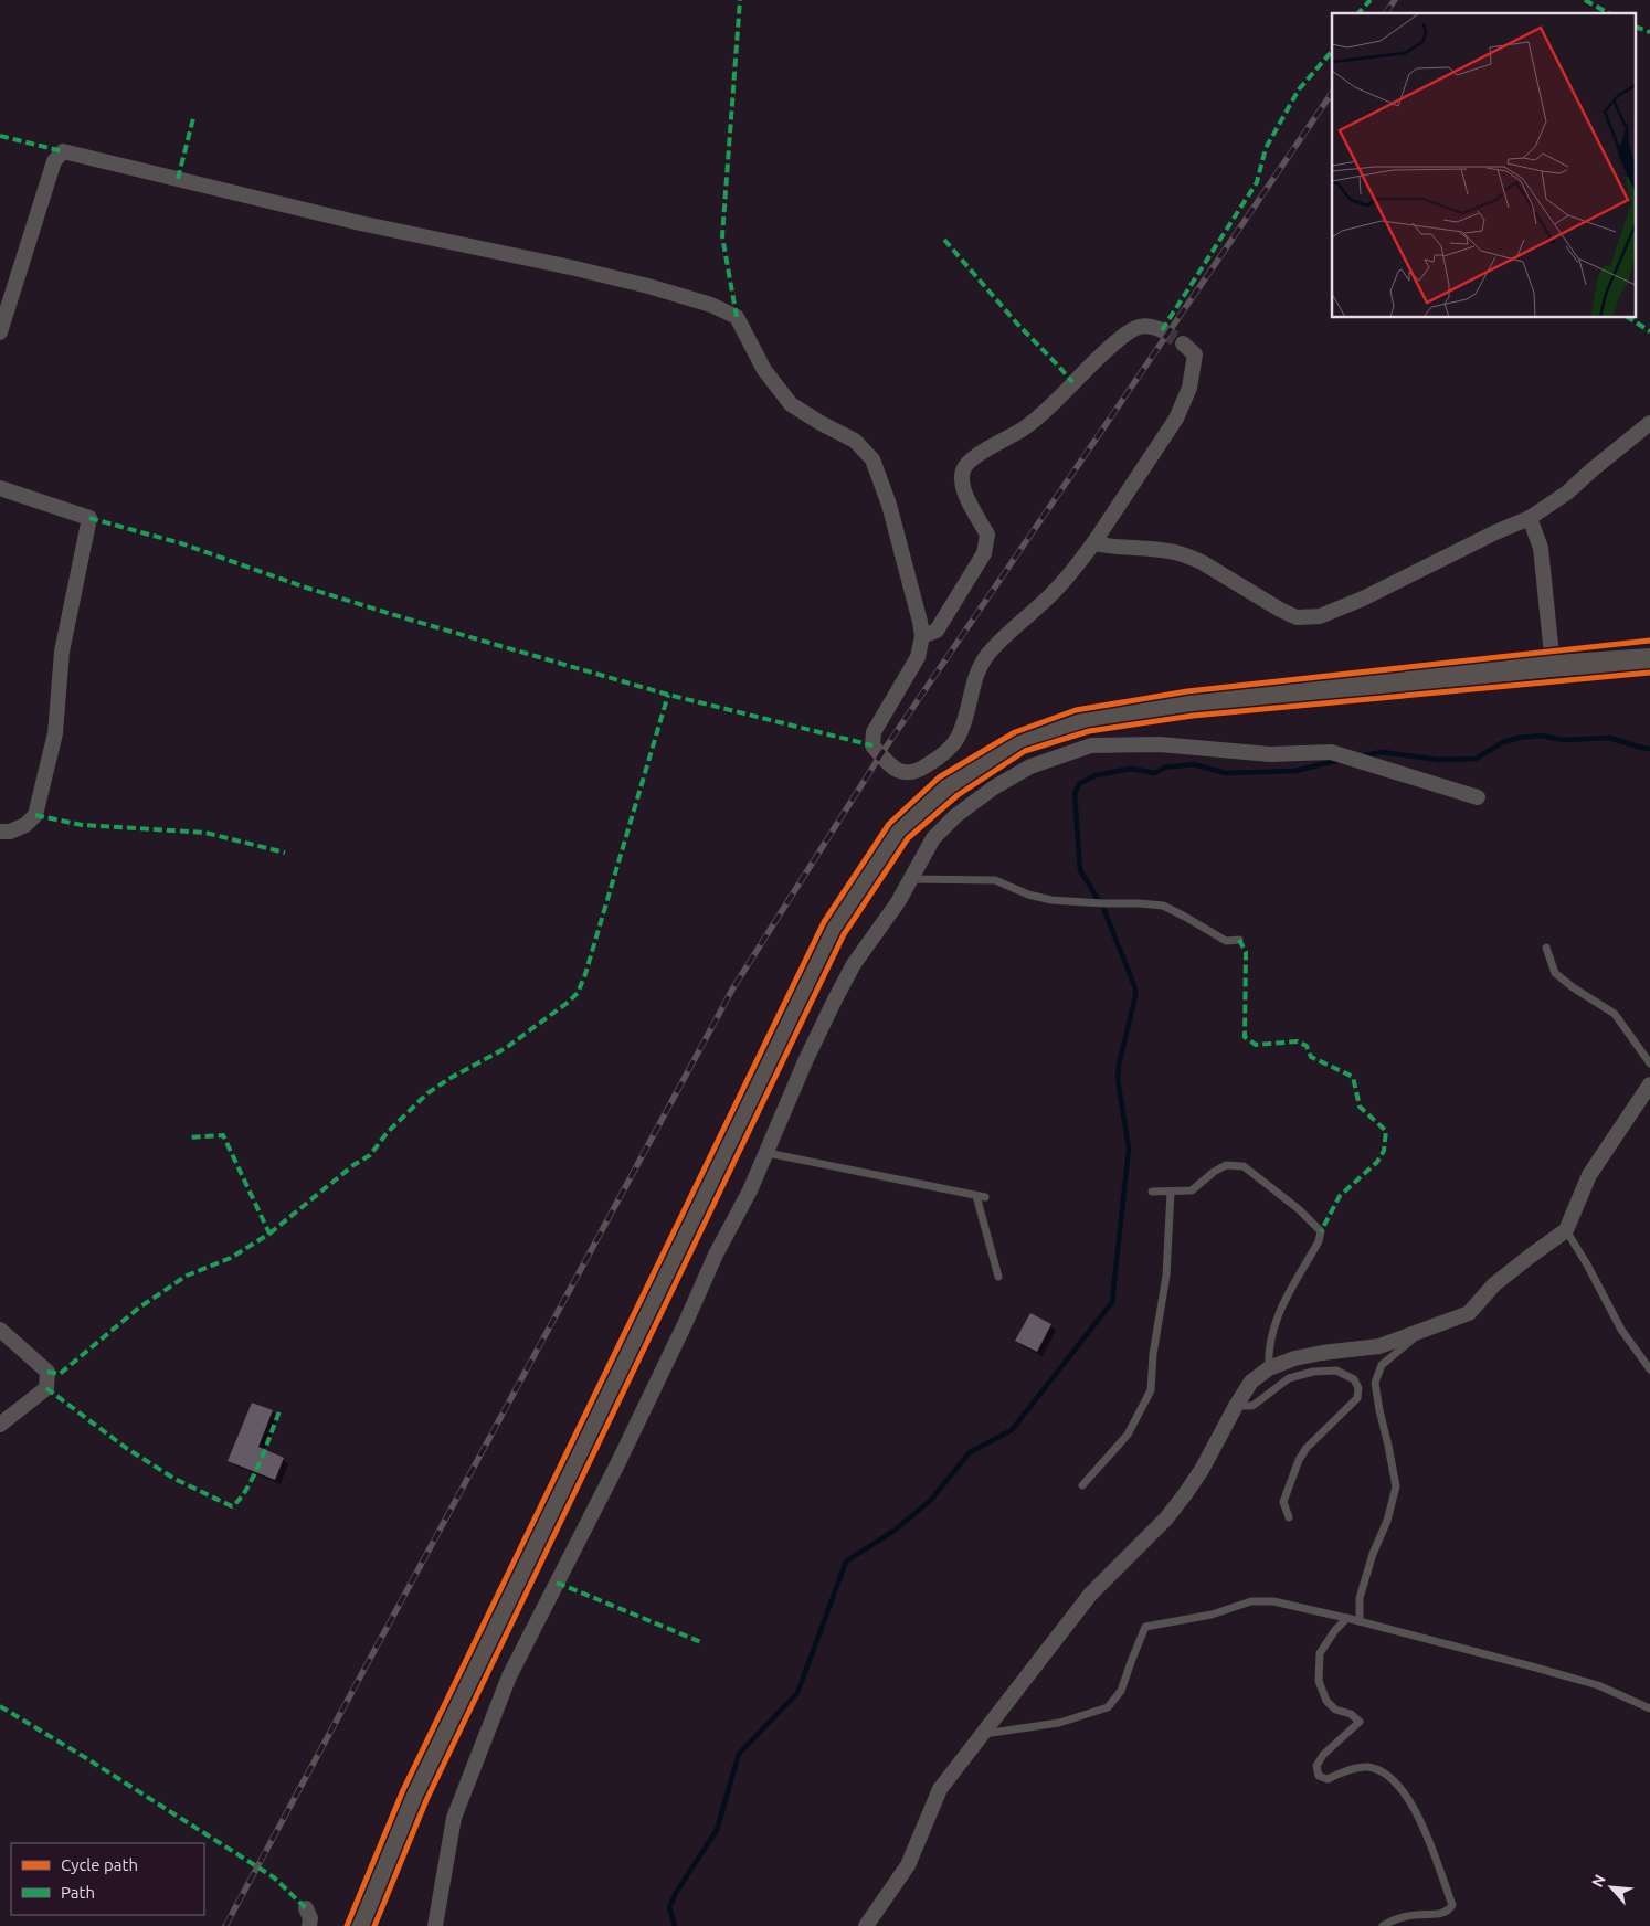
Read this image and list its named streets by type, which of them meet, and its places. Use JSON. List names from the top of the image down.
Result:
{
  "legend": ["Cycle path", "Path"],
  "north": "top left"
}
